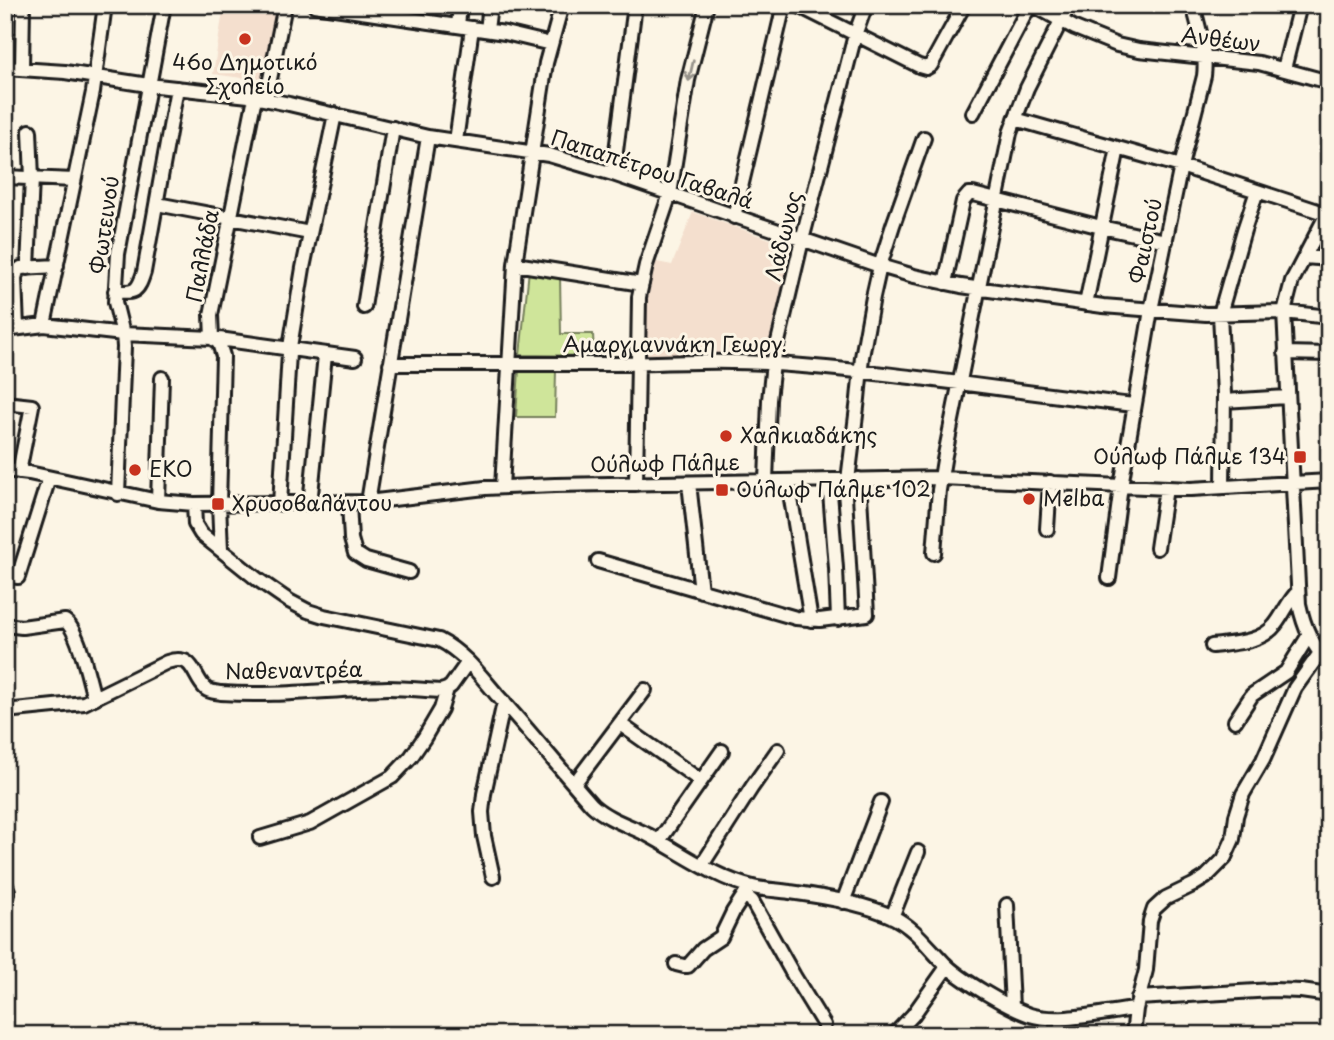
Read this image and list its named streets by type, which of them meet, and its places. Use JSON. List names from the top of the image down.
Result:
{
  "streets": {
    "street": [
      "Ανθέων",
      "Παπαπέτρου Γαβαλά",
      "Φωτεινού",
      "Λάδωνος",
      "Φαιστού",
      "Παλλάδα",
      "Αμαργιαννάκη Γεωργ.",
      "Ούλωφ Πάλμε",
      "Ναθεναντρέα"
    ]
  },
  "crossings": [
    ["Ανθέων", "Φαιστού"],
    ["Παπαπέτρου Γαβαλά", "Φωτεινού"],
    ["Παπαπέτρου Γαβαλά", "Λάδωνος"],
    ["Παπαπέτρου Γαβαλά", "Φαιστού"],
    ["Παπαπέτρου Γαβαλά", "Παλλάδα"],
    ["Φωτεινού", "Ούλωφ Πάλμε"],
    ["Λάδωνος", "Αμαργιαννάκη Γεωργ."],
    ["Λάδωνος", "Ούλωφ Πάλμε"],
    ["Φαιστού", "Αμαργιαννάκη Γεωργ."],
    ["Φαιστού", "Ούλωφ Πάλμε"],
    ["Παλλάδα", "Ούλωφ Πάλμε"]
  ],
  "places": {
    "other": [
      "46ο Δημοτικό Σχολείο",
      "Χαλκιαδάκης",
      "EKO",
      "Melba"
    ],
    "transit": ["Ούλωφ Πάλμε 134", "Ούλωφ Πάλμε 102", "Χρυσοβαλάντου"]
  }
}
